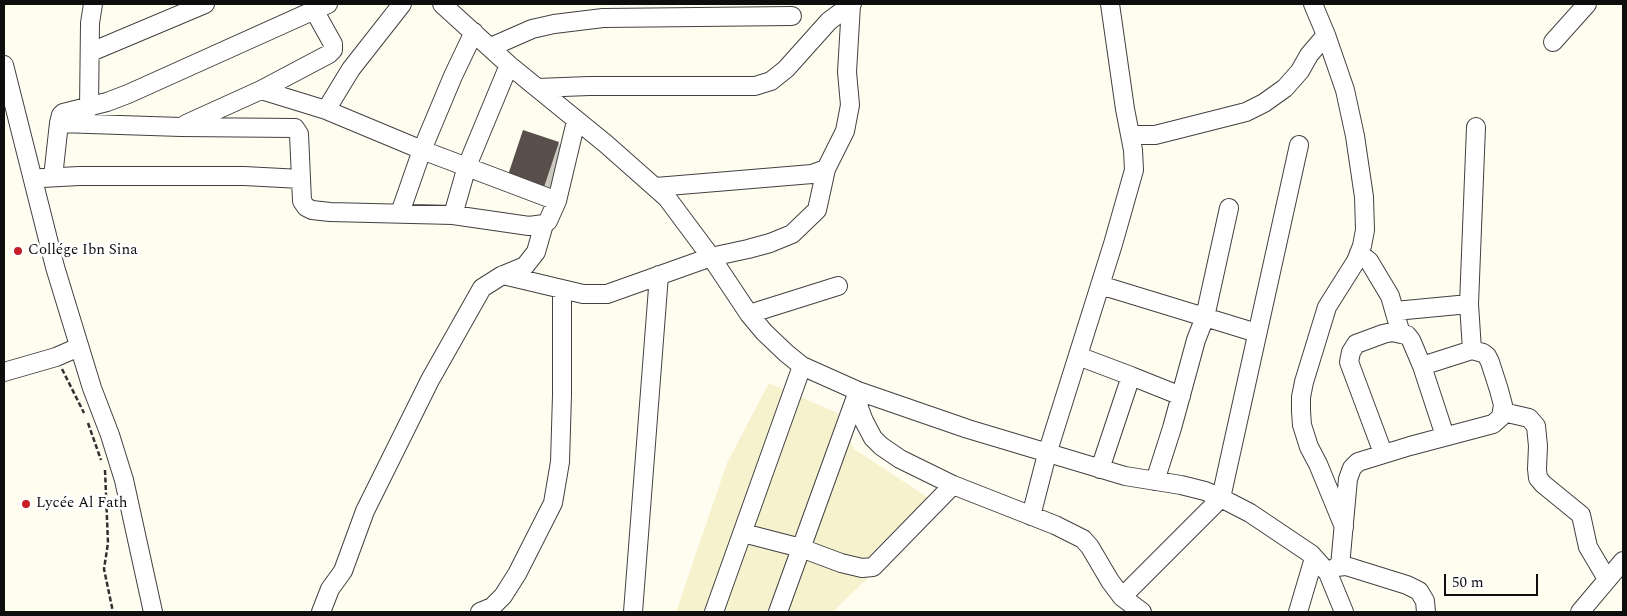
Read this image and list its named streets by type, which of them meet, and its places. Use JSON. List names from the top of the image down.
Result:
{
  "places": ["Collége Ibn Sina", "Lycée Al Fath"],
  "scale_bar": "50 m"
}
